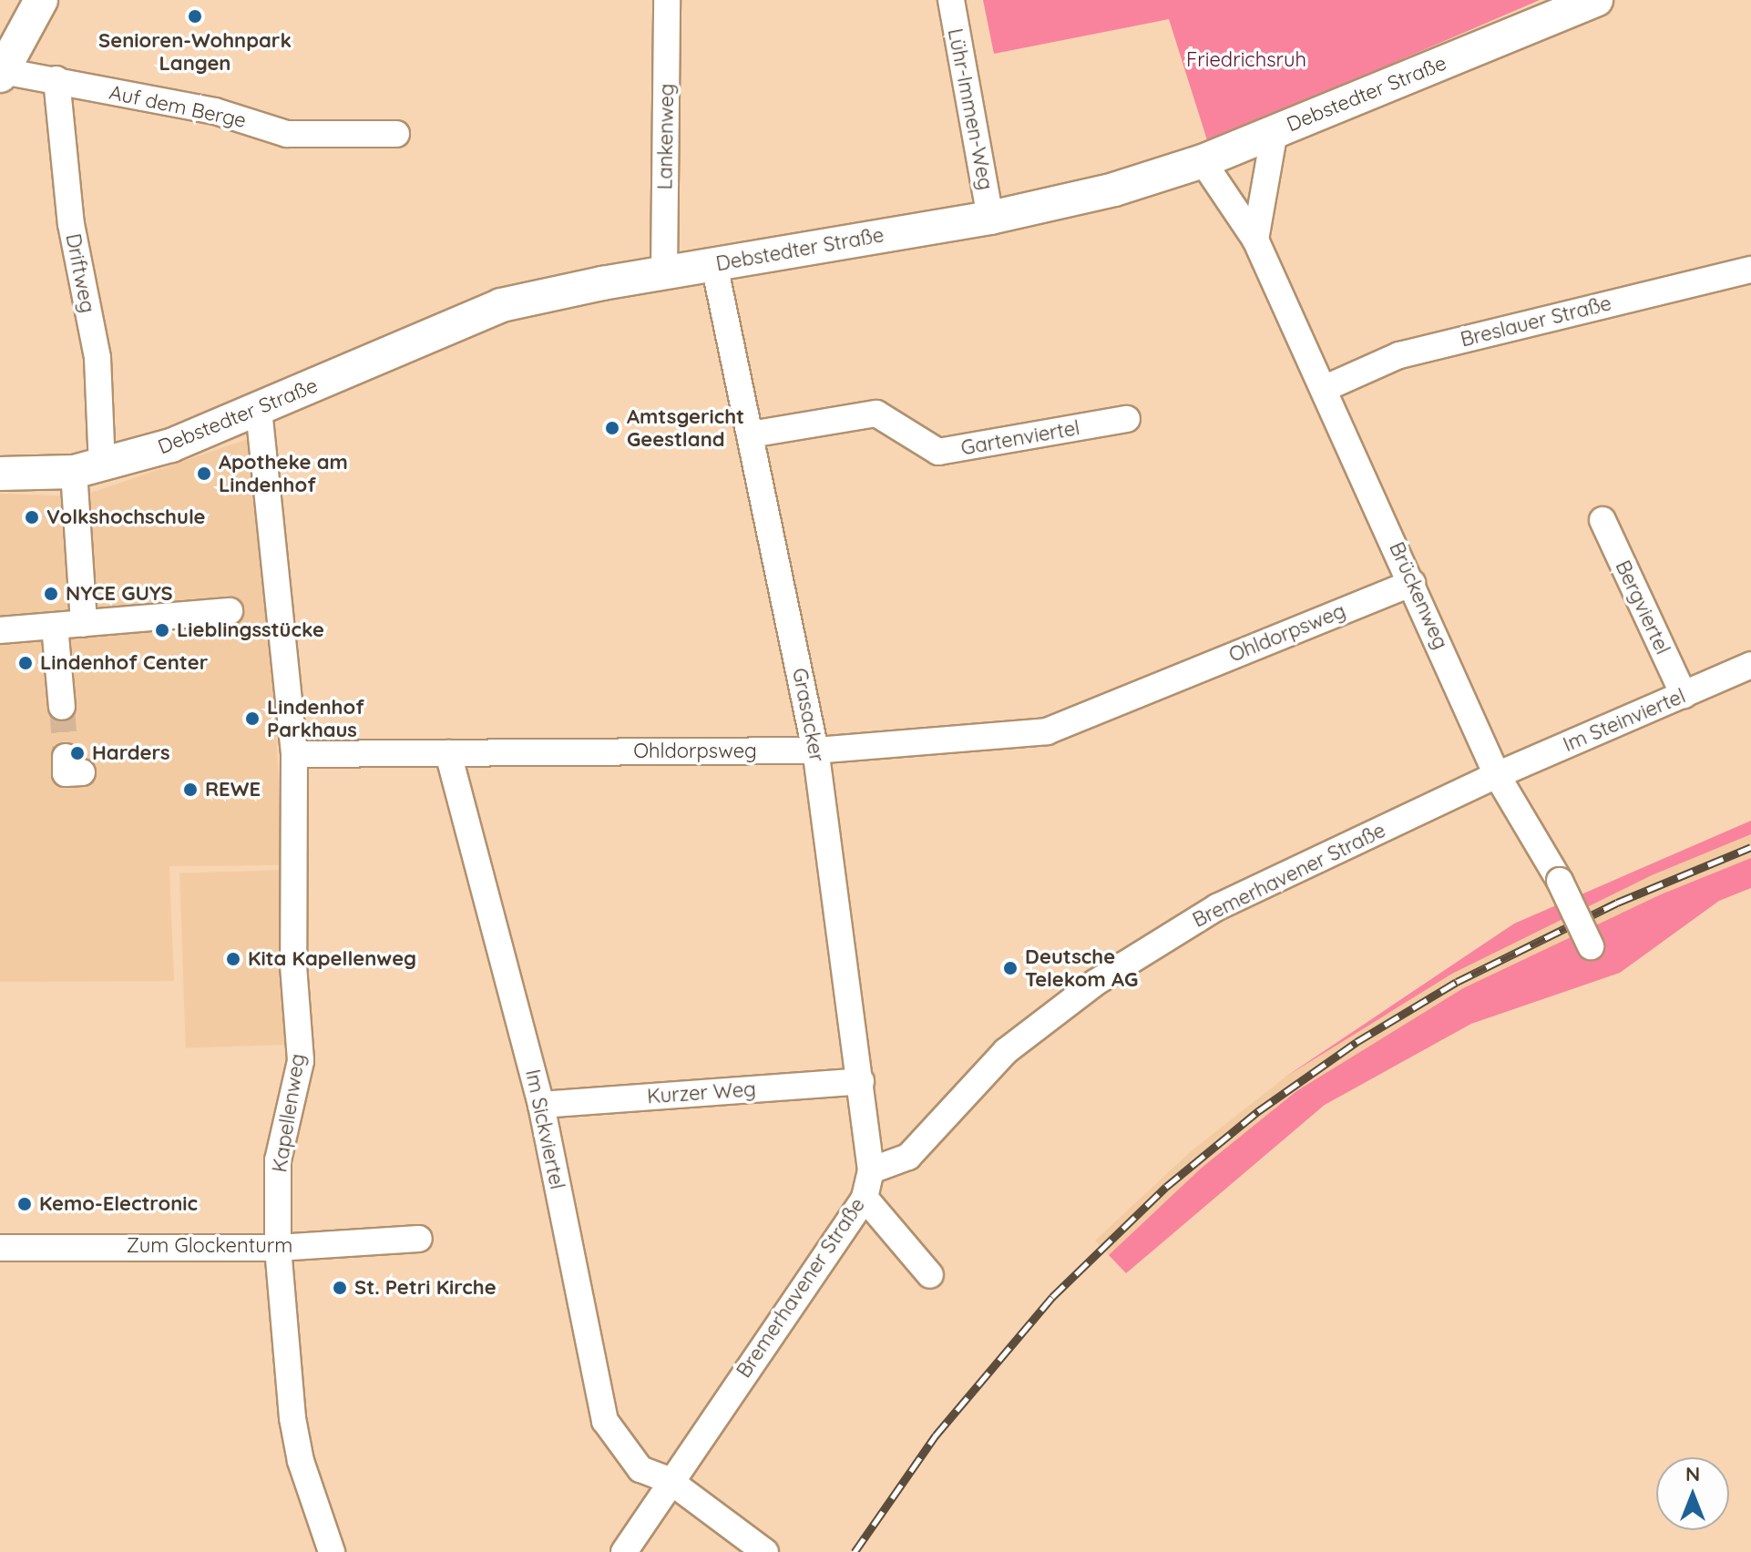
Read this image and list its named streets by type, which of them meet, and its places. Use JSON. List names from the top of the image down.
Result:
{
  "streets": {
    "main road": ["Debstedter Straße"],
    "street": [
      "Auf dem Berge",
      "Lühr-Immen-Weg",
      "Lankenweg",
      "Driftweg",
      "Breslauer Straße",
      "Gartenviertel",
      "Brückenweg",
      "Bergviertel",
      "Ohldorpsweg",
      "Grasacker",
      "Im Steinviertel",
      "Bremerhavener Straße",
      "Kurzer Weg",
      "Kapellenweg",
      "Im Sickviertel",
      "Zum Glockenturm"
    ]
  },
  "crossings": [
    ["Debstedter Straße", "Lühr-Immen-Weg"],
    ["Debstedter Straße", "Lankenweg"],
    ["Debstedter Straße", "Driftweg"],
    ["Debstedter Straße", "Brückenweg"],
    ["Debstedter Straße", "Grasacker"],
    ["Auf dem Berge", "Driftweg"],
    ["Breslauer Straße", "Brückenweg"],
    ["Gartenviertel", "Grasacker"],
    ["Brückenweg", "Ohldorpsweg"],
    ["Brückenweg", "Im Steinviertel"],
    ["Brückenweg", "Bremerhavener Straße"],
    ["Bergviertel", "Im Steinviertel"],
    ["Ohldorpsweg", "Grasacker"],
    ["Ohldorpsweg", "Kapellenweg"],
    ["Ohldorpsweg", "Im Sickviertel"],
    ["Grasacker", "Bremerhavener Straße"],
    ["Grasacker", "Kurzer Weg"],
    ["Im Steinviertel", "Bremerhavener Straße"],
    ["Bremerhavener Straße", "Im Sickviertel"],
    ["Kurzer Weg", "Im Sickviertel"],
    ["Kapellenweg", "Zum Glockenturm"]
  ],
  "parks": ["Friedrichsruh"],
  "places": [
    "Senioren-Wohnpark Langen",
    "Amtsgericht Geestland",
    "Apotheke am Lindenhof",
    "Volkshochschule",
    "NYCE GUYS",
    "Lieblingsstücke",
    "Lindenhof Center",
    "Lindenhof Parkhaus",
    "Harders",
    "REWE",
    "Kita Kapellenweg",
    "Deutsche Telekom AG",
    "Kemo-Electronic",
    "St. Petri Kirche"
  ],
  "north": "top"
}
